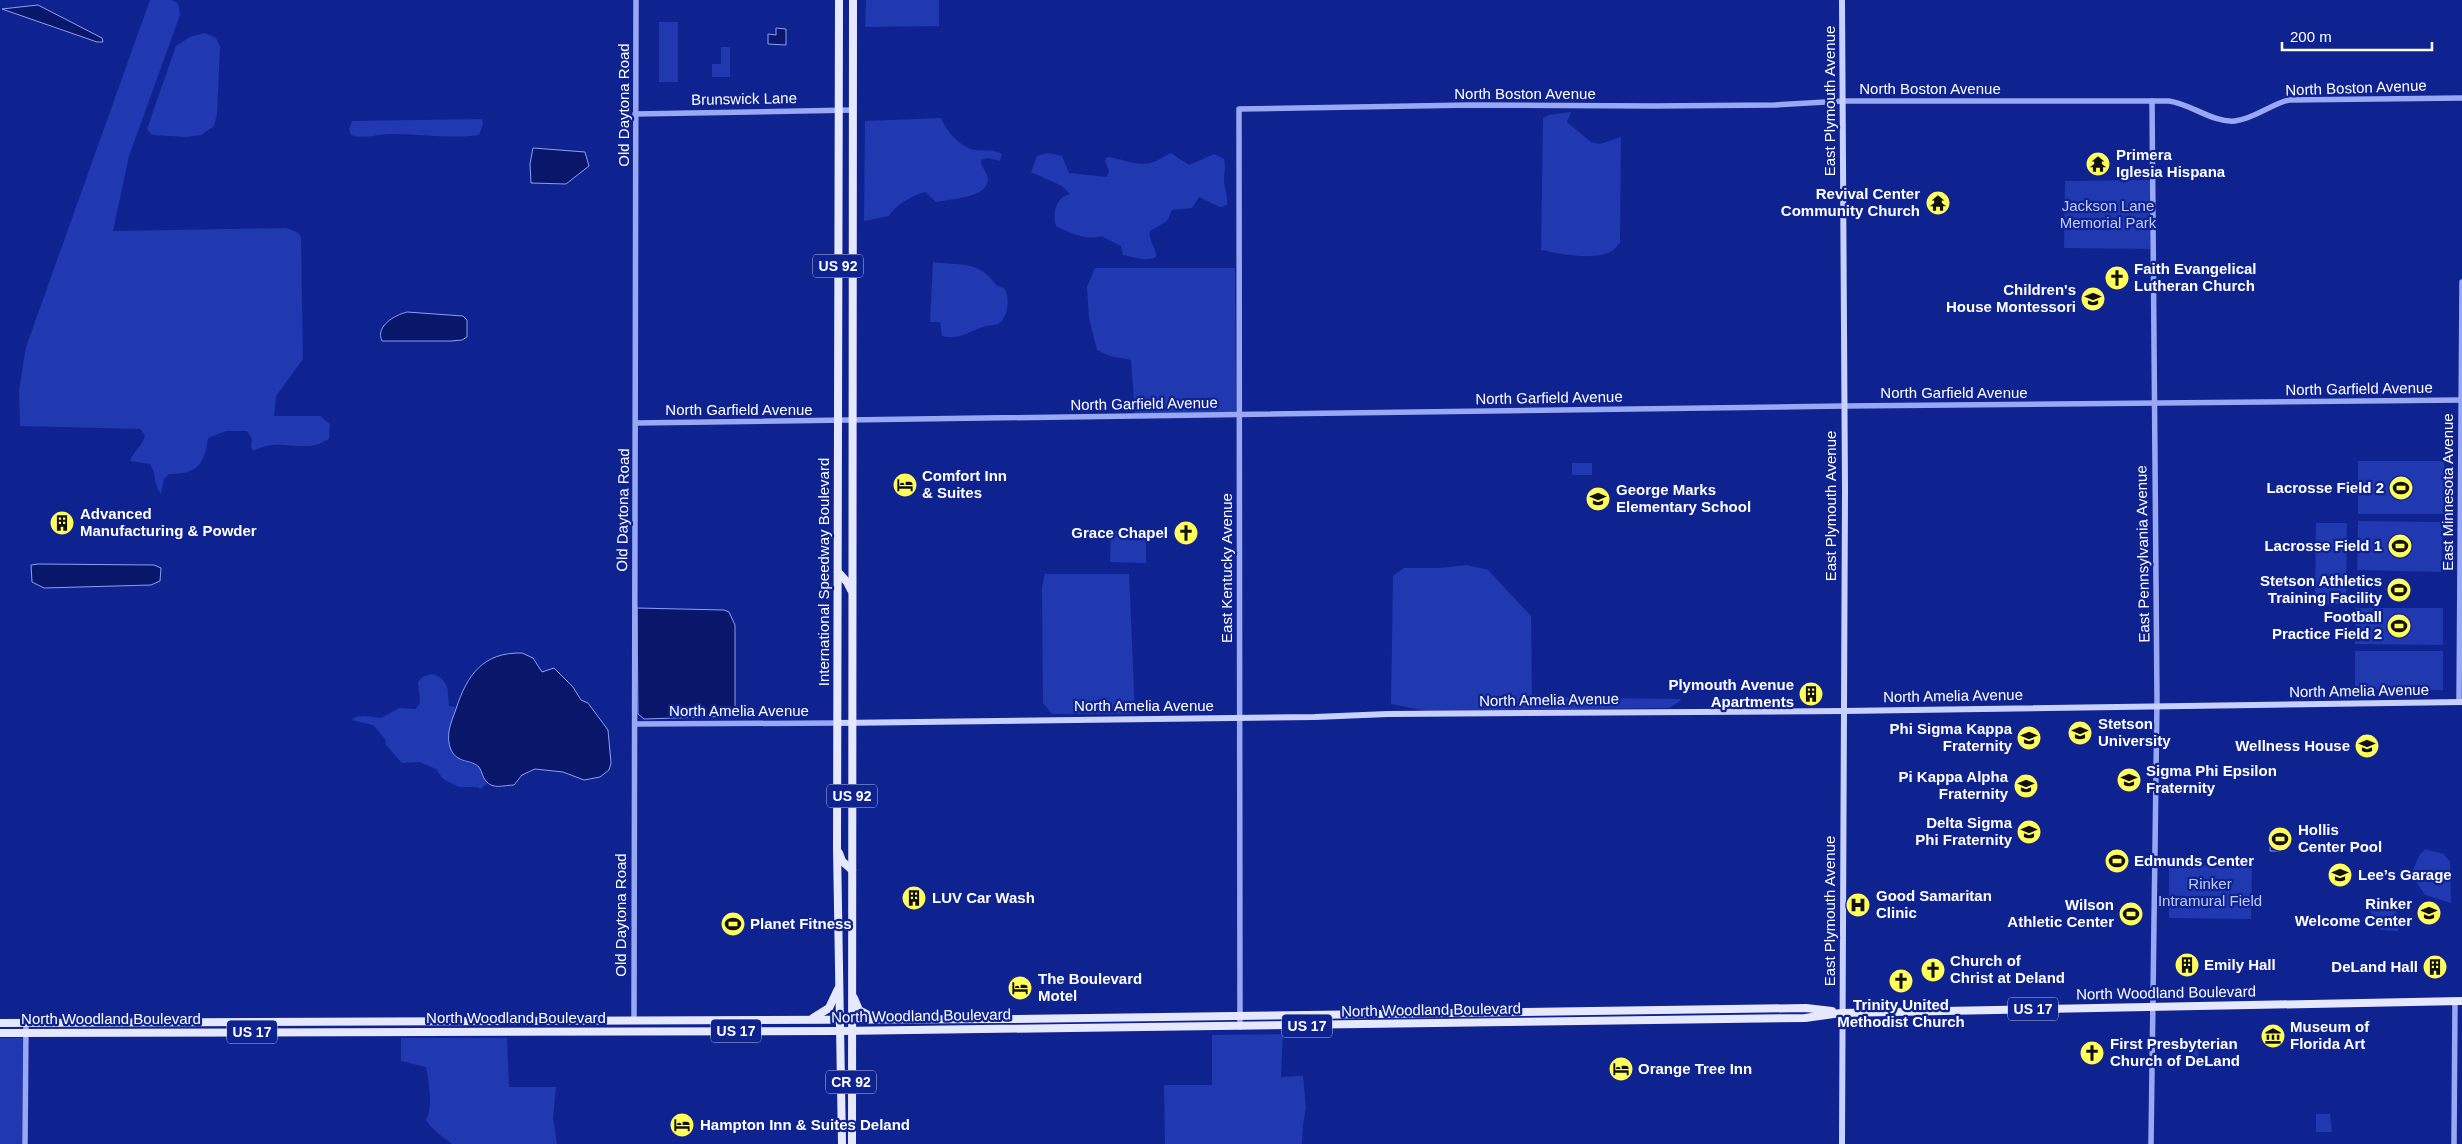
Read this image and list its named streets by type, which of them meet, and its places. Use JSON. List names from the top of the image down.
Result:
{
  "streets": {
    "main road": [
      "East Plymouth Avenue",
      "US 92",
      "International Speedway Boulevard",
      "North Amelia Avenue",
      "North Woodland Boulevard",
      "US 17",
      "CR 92"
    ],
    "street": [
      "North Boston Avenue",
      "Brunswick Lane",
      "Old Daytona Road",
      "North Garfield Avenue",
      "East Minnesota Avenue",
      "East Pennsylvania Avenue",
      "East Kentucky Avenue"
    ]
  },
  "crossings": [
    ["North Boston Avenue", "East Plymouth Avenue"],
    ["North Boston Avenue", "East Pennsylvania Avenue"],
    ["North Boston Avenue", "East Kentucky Avenue"],
    ["Brunswick Lane", "Old Daytona Road"],
    ["Brunswick Lane", "International Speedway Boulevard"],
    ["East Plymouth Avenue", "North Garfield Avenue"],
    ["East Plymouth Avenue", "North Amelia Avenue"],
    ["East Plymouth Avenue", "North Woodland Boulevard"],
    ["Old Daytona Road", "North Garfield Avenue"],
    ["Old Daytona Road", "North Amelia Avenue"],
    ["Old Daytona Road", "North Woodland Boulevard"],
    ["North Garfield Avenue", "East Minnesota Avenue"],
    ["North Garfield Avenue", "East Pennsylvania Avenue"],
    ["North Garfield Avenue", "East Kentucky Avenue"],
    ["North Garfield Avenue", "International Speedway Boulevard"],
    ["East Minnesota Avenue", "North Amelia Avenue"],
    ["East Pennsylvania Avenue", "North Amelia Avenue"],
    ["East Pennsylvania Avenue", "North Woodland Boulevard"],
    ["East Kentucky Avenue", "North Amelia Avenue"],
    ["East Kentucky Avenue", "North Woodland Boulevard"],
    ["International Speedway Boulevard", "North Amelia Avenue"],
    ["International Speedway Boulevard", "North Woodland Boulevard"]
  ],
  "parks": ["Jackson Lane Memorial Park", "Rinker Intramural Field"],
  "places": {
    "temple": ["Primera Iglesia Hispana", "Revival Center Community Church"],
    "church": [
      "Faith Evangelical Lutheran Church",
      "Grace Chapel",
      "Church of Christ at Deland",
      "Trinity United Methodist Church",
      "First Presbyterian Church of DeLand"
    ],
    "school or university": [
      "Children's House Montessori",
      "George Marks Elementary School",
      "Stetson University",
      "Phi Sigma Kappa Fraternity",
      "Wellness House",
      "Sigma Phi Epsilon Fraternity",
      "Pi Kappa Alpha Fraternity",
      "Delta Sigma Phi Fraternity",
      "Lee’s Garage",
      "Rinker Welcome Center"
    ],
    "hotel": [
      "Comfort Inn & Suites",
      "The Boulevard Motel",
      "Orange Tree Inn",
      "Hampton Inn & Suites Deland"
    ],
    "sports": [
      "Lacrosse Field 2",
      "Lacrosse Field 1",
      "Stetson Athletics Training Facility",
      "Football Practice Field 2",
      "Hollis Center Pool",
      "Edmunds Center",
      "Wilson Athletic Center",
      "Planet Fitness"
    ],
    "building": [
      "Advanced Manufacturing & Powder",
      "Plymouth Avenue Apartments",
      "LUV Car Wash",
      "Emily Hall",
      "DeLand Hall"
    ],
    "hospital": ["Good Samaritan Clinic"],
    "museum": ["Museum of Florida Art"]
  },
  "scale_bar": "200 m"
}
